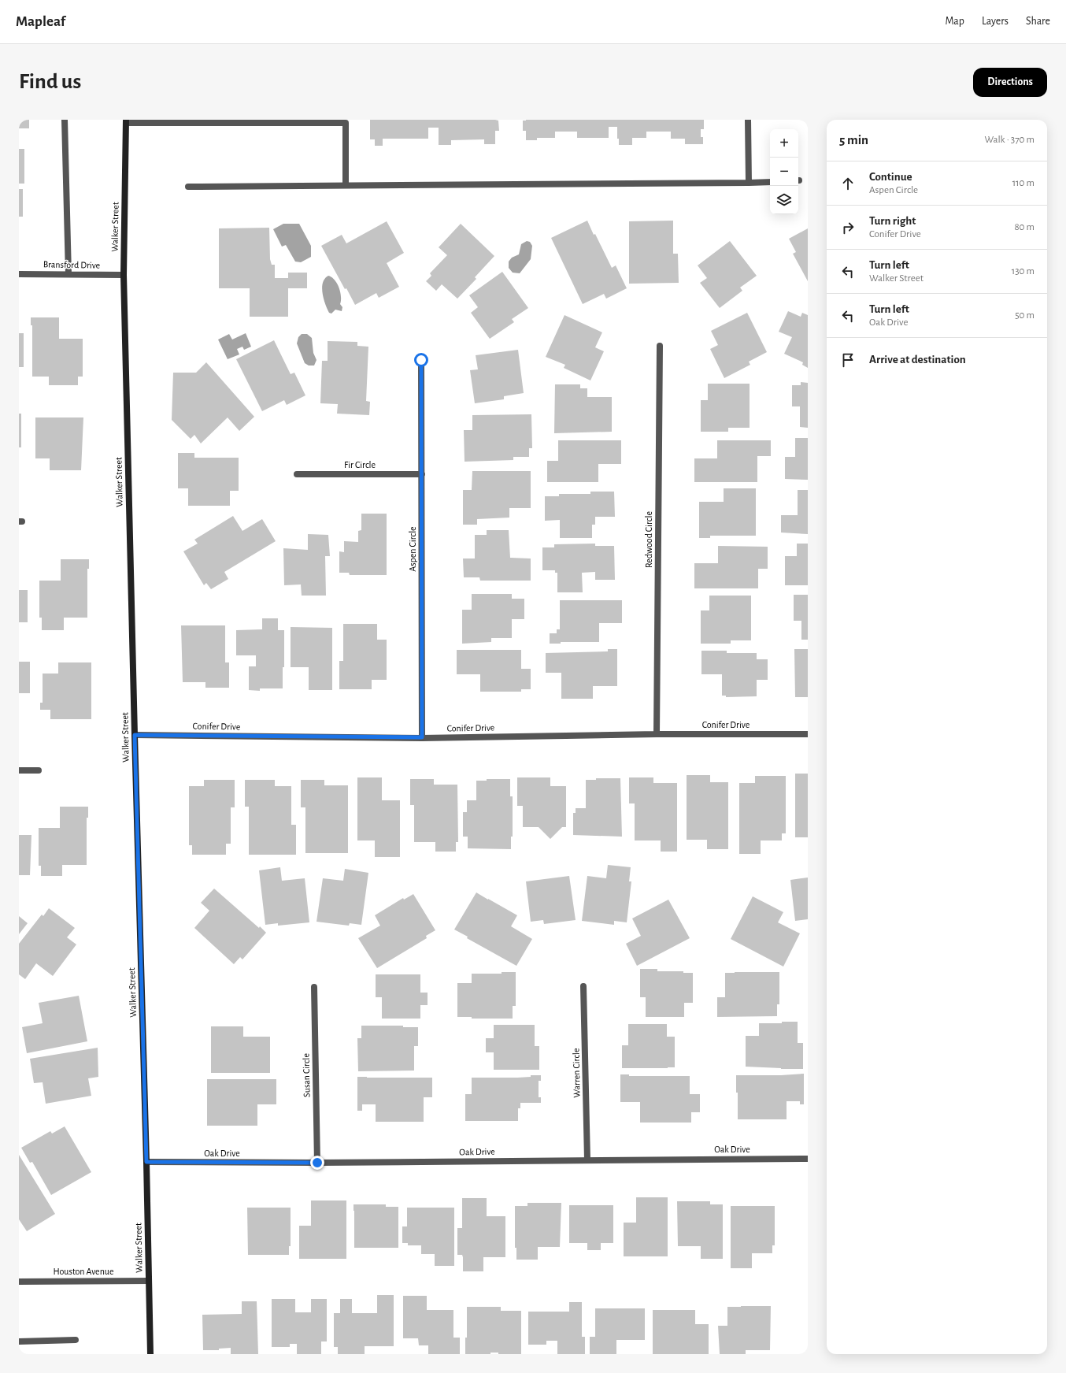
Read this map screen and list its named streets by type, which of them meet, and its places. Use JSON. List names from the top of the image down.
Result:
{
  "streets": {
    "main road": ["Walker Street"],
    "street": [
      "Bransford Drive",
      "Fir Circle",
      "Redwood Circle",
      "Aspen Circle",
      "Conifer Drive",
      "Warren Circle",
      "Susan Circle",
      "Oak Drive",
      "Houston Avenue"
    ]
  },
  "crossings": [
    ["Walker Street", "Bransford Drive"],
    ["Walker Street", "Conifer Drive"],
    ["Walker Street", "Oak Drive"],
    ["Walker Street", "Houston Avenue"],
    ["Fir Circle", "Aspen Circle"],
    ["Redwood Circle", "Conifer Drive"],
    ["Aspen Circle", "Conifer Drive"],
    ["Warren Circle", "Oak Drive"],
    ["Susan Circle", "Oak Drive"]
  ],
  "page": {
    "header": "Mapleaf",
    "nav": ["Map", "Layers", "Share"],
    "buttons": "Directions",
    "title": "Find us",
    "heading": ["5 min", "Walk · 370 m"],
    "map_buttons": ["+", "−"],
    "list": [
      ["Continue", "Aspen Circle", "110 m"],
      ["Turn right", "Conifer Drive", "80 m"],
      ["Turn left", "Walker Street", "130 m"],
      ["Turn left", "Oak Drive", "50 m"],
      "Arrive at destination"
    ]
  }
}
